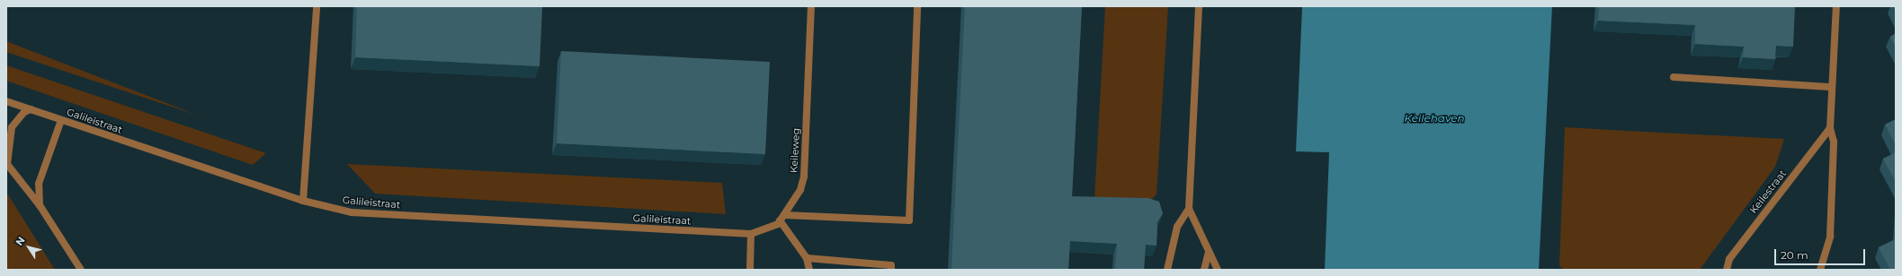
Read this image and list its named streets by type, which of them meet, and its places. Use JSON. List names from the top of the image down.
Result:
{
  "streets": {
    "street": ["Galileïstraat", "Keileweg", "Keilestraat"]
  },
  "crossings": [
    ["Galileïstraat", "Keileweg"]
  ],
  "water": ["Keilehaven"],
  "scale_bar": "20 m",
  "north": "top left"
}
